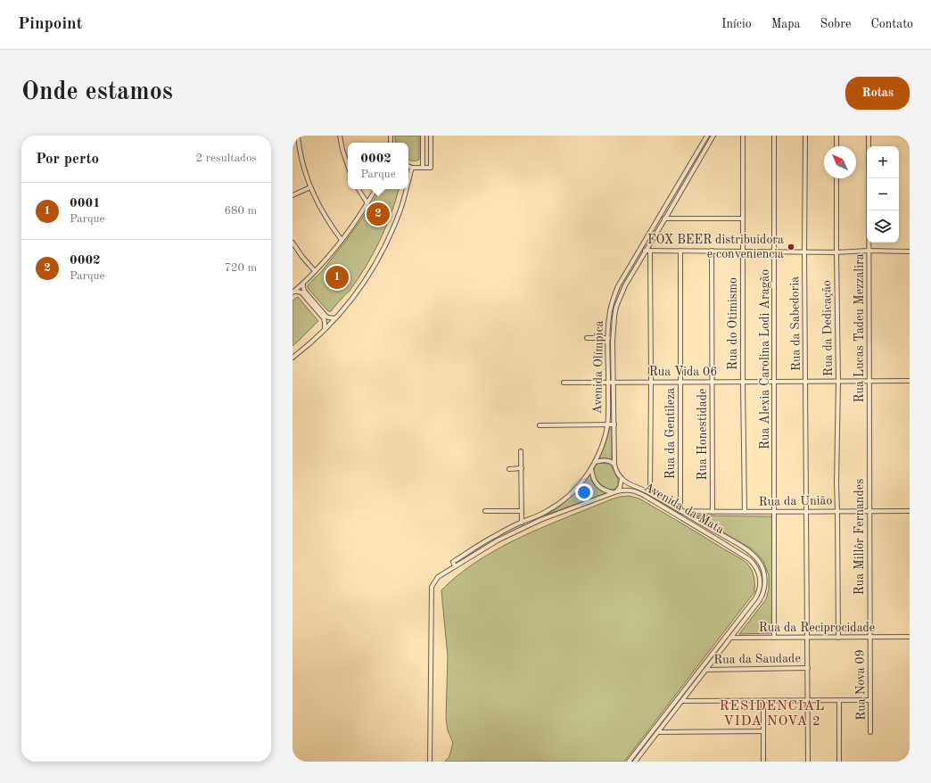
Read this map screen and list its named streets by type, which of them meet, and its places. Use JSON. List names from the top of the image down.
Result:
{
  "streets": {
    "street": [
      "Rua do Otimismo",
      "Rua da Sabedoria",
      "Rua da Dedicação",
      "Rua Lucas Tadeu Mezzalira",
      "Rua Alexia Carolina Lodi Aragão",
      "Avenida Olímpica",
      "Rua Vida 06",
      "Rua da Gentileza",
      "Rua Honestidade",
      "Rua da União",
      "Avenida da Mata",
      "Rua Millôr Fernandes",
      "Rua da Reciprocidade",
      "Rua da Saudade",
      "Rua Nova 09"
    ]
  },
  "crossings": [
    ["Rua do Otimismo", "Rua Vida 06"],
    ["Rua do Otimismo", "Rua da União"],
    ["Rua da Sabedoria", "Rua Vida 06"],
    ["Rua da Sabedoria", "Rua da União"],
    ["Rua da Sabedoria", "Rua da Reciprocidade"],
    ["Rua da Sabedoria", "Rua da Saudade"],
    ["Rua da Dedicação", "Rua Vida 06"],
    ["Rua da Dedicação", "Rua da União"],
    ["Rua da Dedicação", "Rua da Reciprocidade"],
    ["Rua Lucas Tadeu Mezzalira", "Rua Vida 06"],
    ["Rua Lucas Tadeu Mezzalira", "Rua Millôr Fernandes"],
    ["Rua Alexia Carolina Lodi Aragão", "Rua Vida 06"],
    ["Rua Alexia Carolina Lodi Aragão", "Rua da União"],
    ["Rua Alexia Carolina Lodi Aragão", "Rua da Reciprocidade"],
    ["Avenida Olímpica", "Rua Vida 06"],
    ["Avenida Olímpica", "Avenida da Mata"],
    ["Rua Vida 06", "Rua da Gentileza"],
    ["Rua Vida 06", "Rua Honestidade"],
    ["Rua da Gentileza", "Rua da União"],
    ["Rua da Gentileza", "Avenida da Mata"],
    ["Rua Honestidade", "Rua da União"],
    ["Rua da União", "Avenida da Mata"],
    ["Rua da União", "Rua Millôr Fernandes"],
    ["Avenida da Mata", "Rua da Reciprocidade"],
    ["Avenida da Mata", "Rua da Saudade"],
    ["Rua Millôr Fernandes", "Rua da Reciprocidade"],
    ["Rua Millôr Fernandes", "Rua Nova 09"],
    ["Rua da Reciprocidade", "Rua Nova 09"]
  ],
  "districts": ["RESIDENCIAL VIDA NOVA 2"],
  "places": ["FOX BEER distribuidora e conveniencia"],
  "north": "top left",
  "page": {
    "header": "Pinpoint",
    "nav": [
      "Início",
      "Mapa",
      "Sobre",
      "Contato"
    ],
    "buttons": "Rotas",
    "title": "Onde estamos",
    "heading": ["Por perto", "2 resultados"],
    "popup": ["0002", "Parque"],
    "map_buttons": ["+", "−"],
    "list": [
      {
        "mark": "1",
        "name": "0001",
        "note": "Parque",
        "value": "680 m"
      },
      {
        "mark": "2",
        "name": "0002",
        "note": "Parque",
        "value": "720 m"
      }
    ],
    "pins": ["2", "1"]
  }
}
